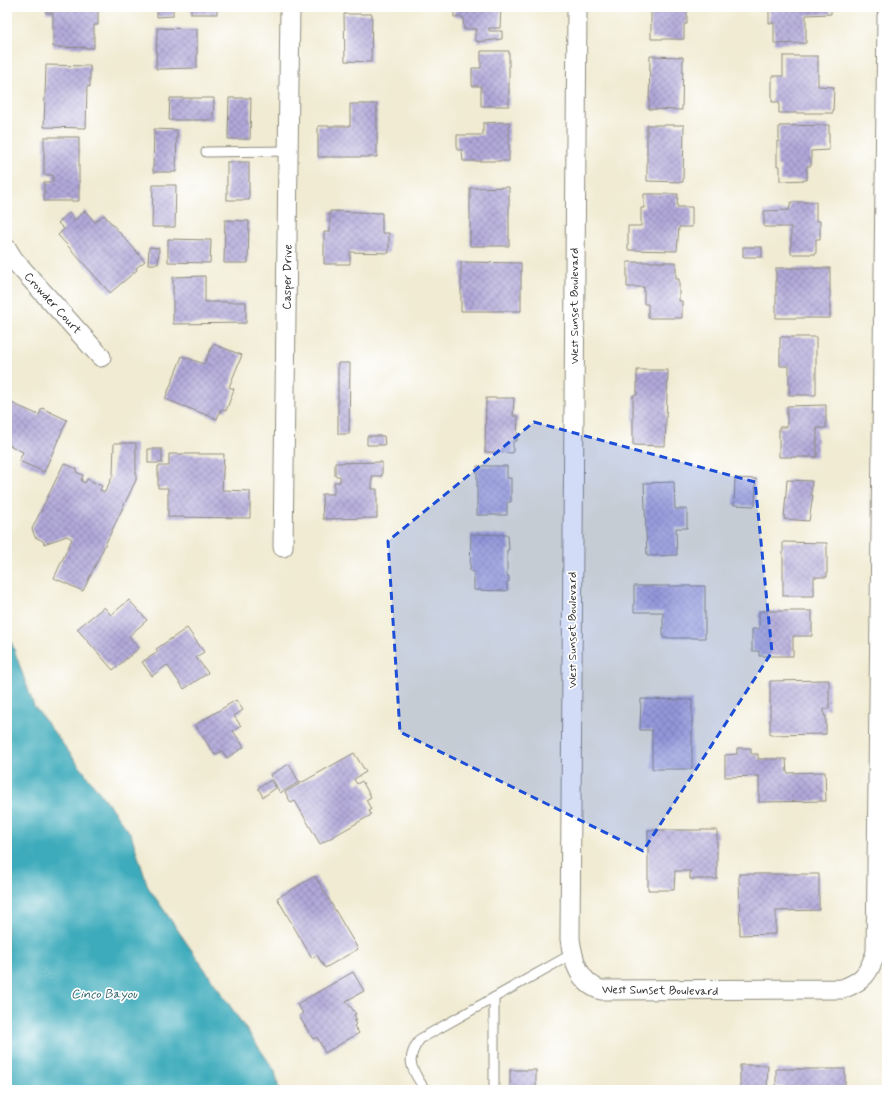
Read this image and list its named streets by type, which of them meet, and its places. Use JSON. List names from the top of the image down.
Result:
{
  "streets": {
    "street": ["Casper Drive", "Crowder Court", "West Sunset Boulevard"]
  },
  "water": ["Cinco Bayou"]
}
